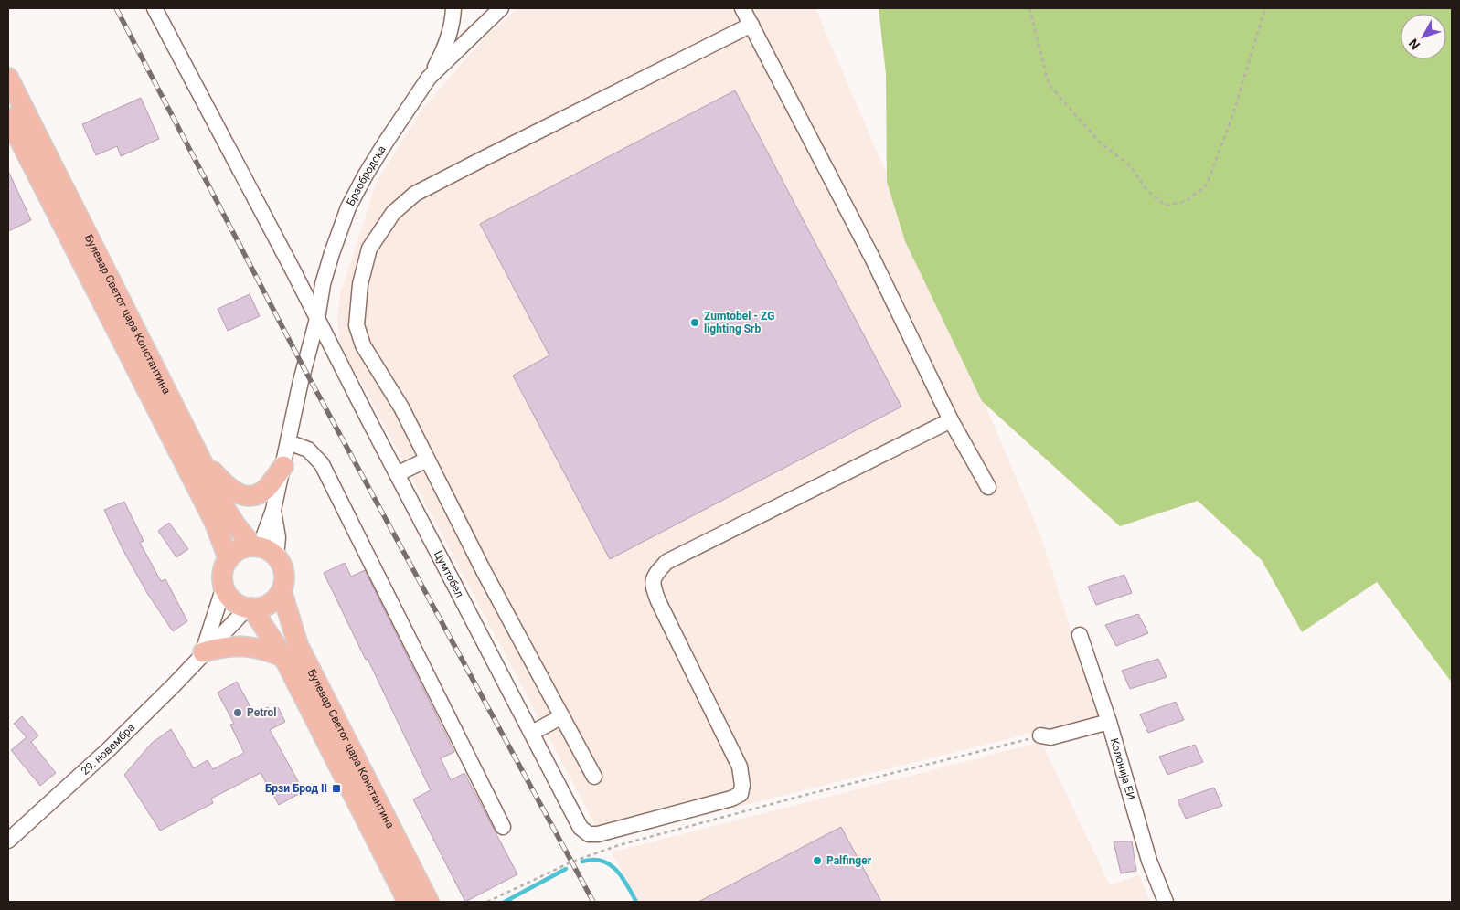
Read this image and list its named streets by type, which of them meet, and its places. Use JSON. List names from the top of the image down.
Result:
{
  "streets": {
    "main road": ["Булевар Светог цара Константина"],
    "street": [
      "Брзобродска",
      "Цумтобел",
      "29. новембра",
      "Колонија ЕИ"
    ]
  },
  "crossings": [
    ["Брзобродска", "Булевар Светог цара Константина"],
    ["Брзобродска", "Цумтобел"],
    ["Брзобродска", "29. новембра"],
    ["Булевар Светог цара Константина", "29. новембра"]
  ],
  "places": {
    "other": ["Zumtobel - ZG lighting Srb", "Petrol", "Palfinger"],
    "transit": ["Брзи Брод II"]
  },
  "north": "bottom left"
}
